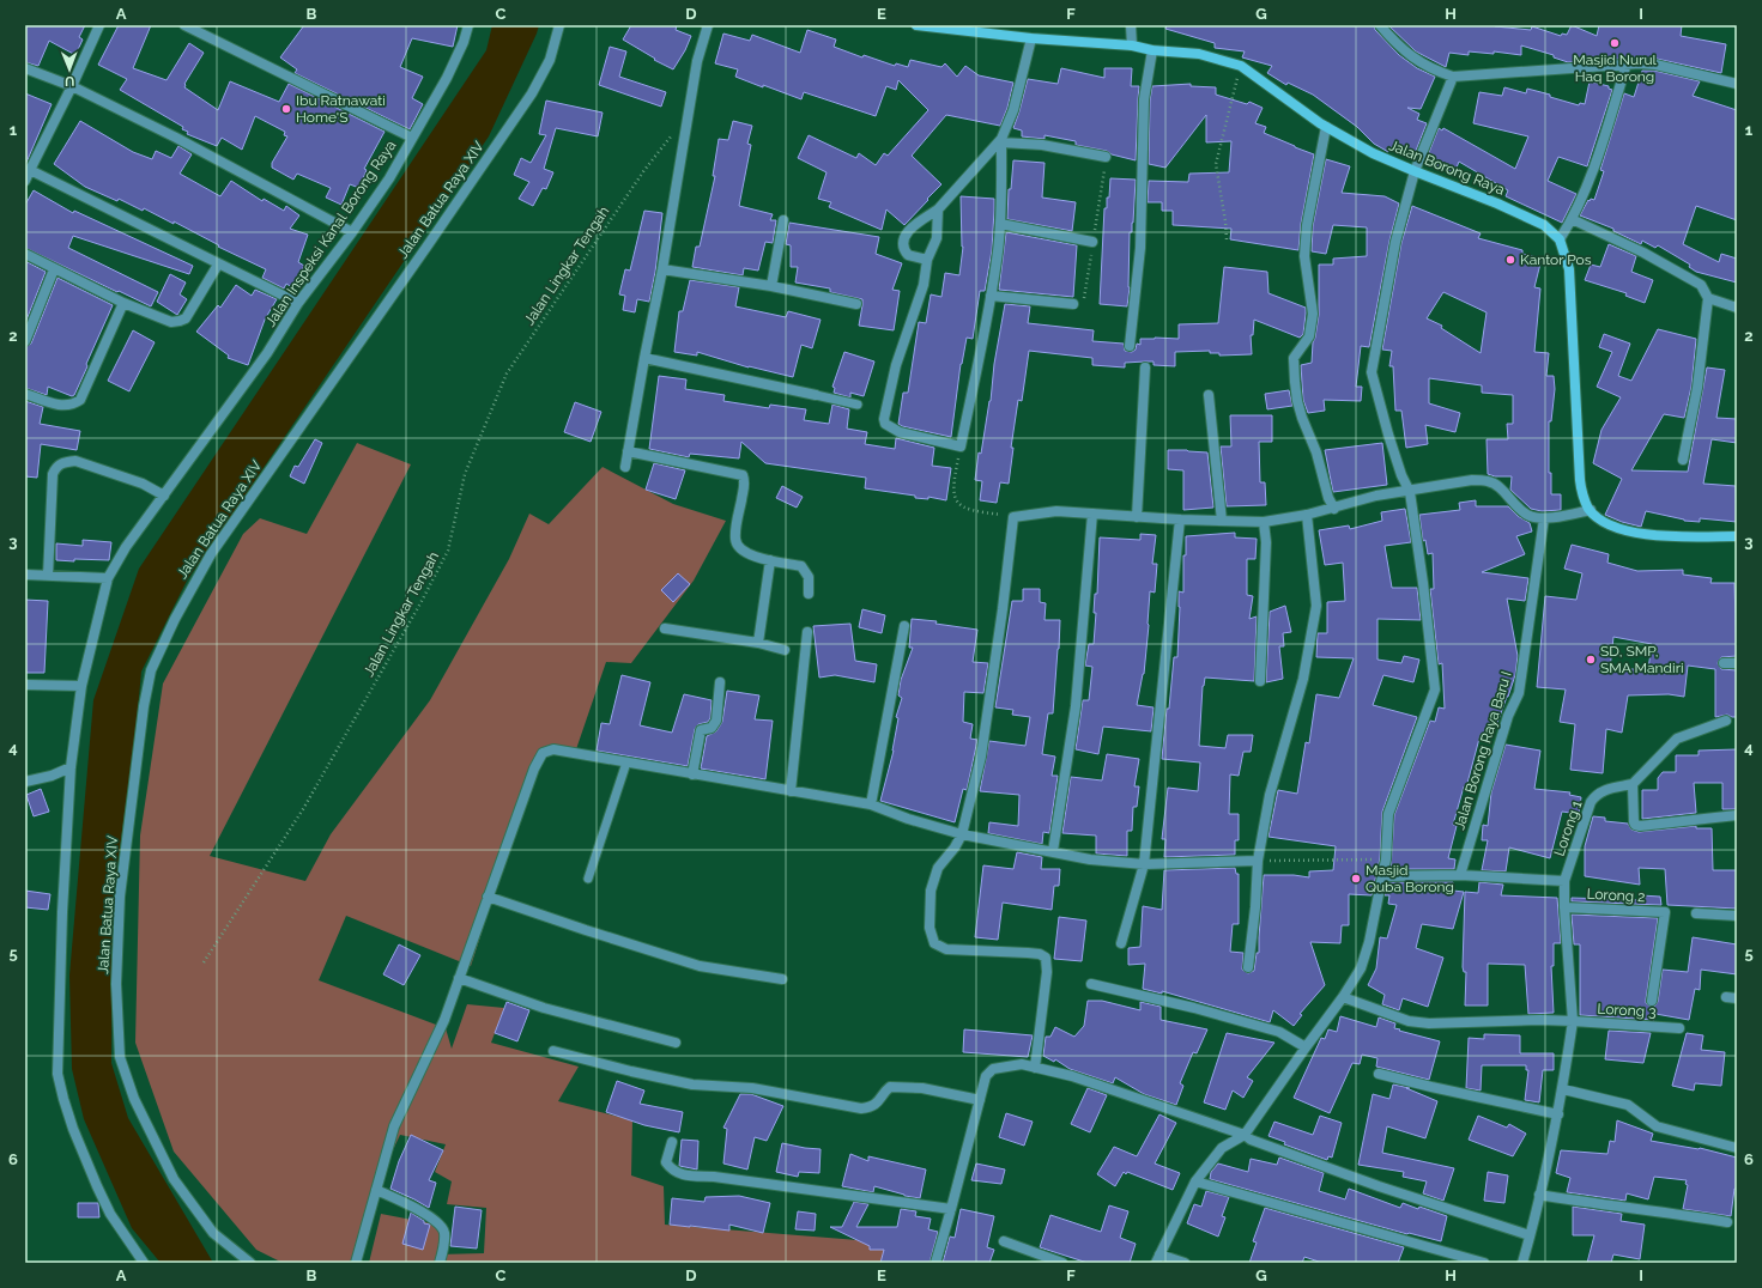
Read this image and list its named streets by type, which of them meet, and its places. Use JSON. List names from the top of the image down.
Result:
{
  "streets": {
    "main road": ["Jalan Borong Raya"],
    "street": [
      "Jalan Batua Raya XIV",
      "Jalan Inspeksi Kanal Borong Raya",
      "Jalan Borong Raya Baru I",
      "Lorong 1",
      "Lorong 2",
      "Lorong 3"
    ],
    "path": ["Jalan Lingkar Tengah"]
  },
  "places": [
    "Masjid Nurul Haq Borong",
    "Ibu Ratnawati Home'S",
    "Kantor Pos",
    "SD, SMP, SMA Mandiri",
    "Masjid Quba Borong"
  ],
  "north": "bottom",
  "grid": {
    "columns": [
      "A",
      "B",
      "C",
      "D",
      "E",
      "F",
      "G",
      "H",
      "I"
    ],
    "rows": [
      "1",
      "2",
      "3",
      "4",
      "5",
      "6"
    ]
  }
}
